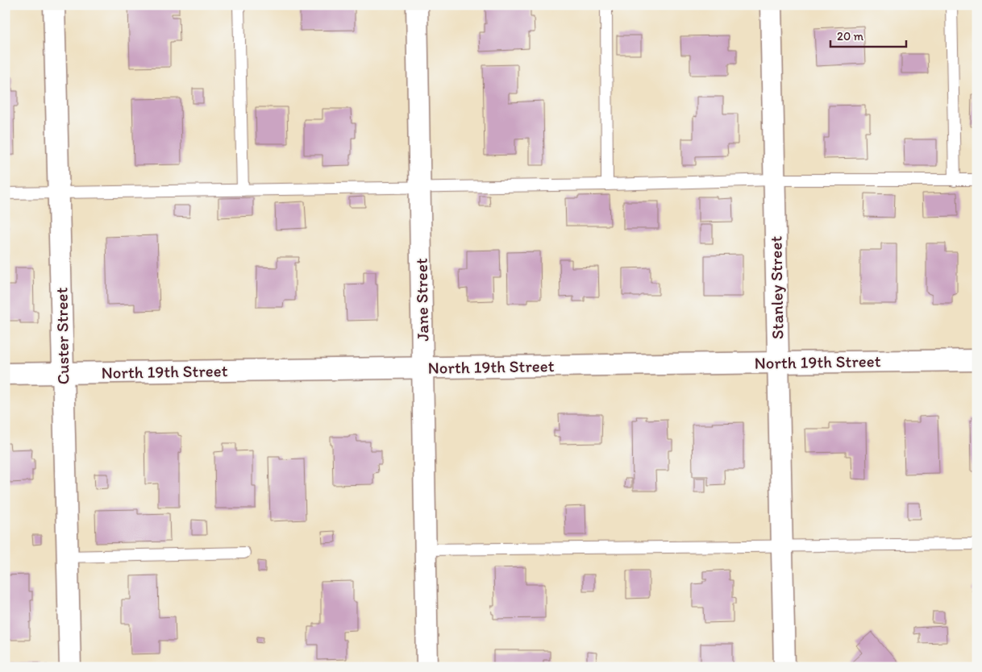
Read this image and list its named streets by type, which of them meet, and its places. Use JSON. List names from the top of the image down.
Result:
{
  "streets": {
    "street": [
      "Stanley Street",
      "Jane Street",
      "Custer Street",
      "North 19th Street"
    ]
  },
  "crossings": [
    ["Stanley Street", "North 19th Street"],
    ["Jane Street", "North 19th Street"],
    ["Custer Street", "North 19th Street"]
  ],
  "scale_bar": "20 m"
}
